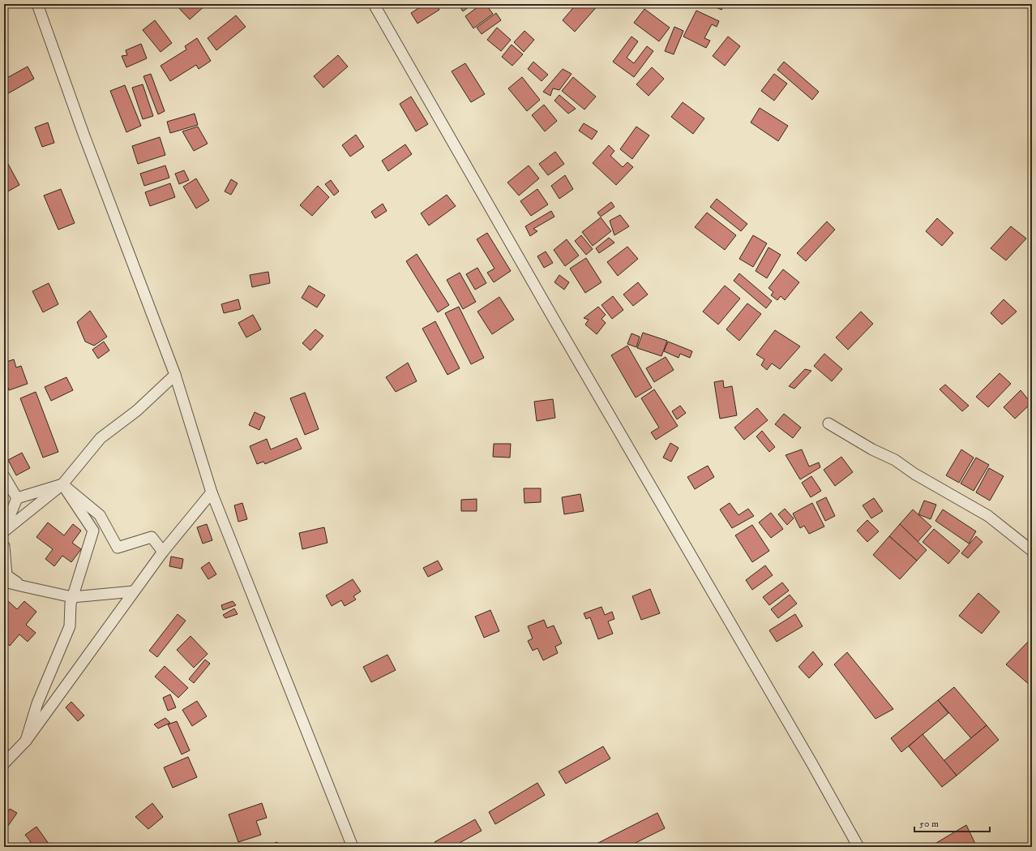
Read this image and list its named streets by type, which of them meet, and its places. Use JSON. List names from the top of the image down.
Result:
{
  "scale_bar": "50 m"
}
